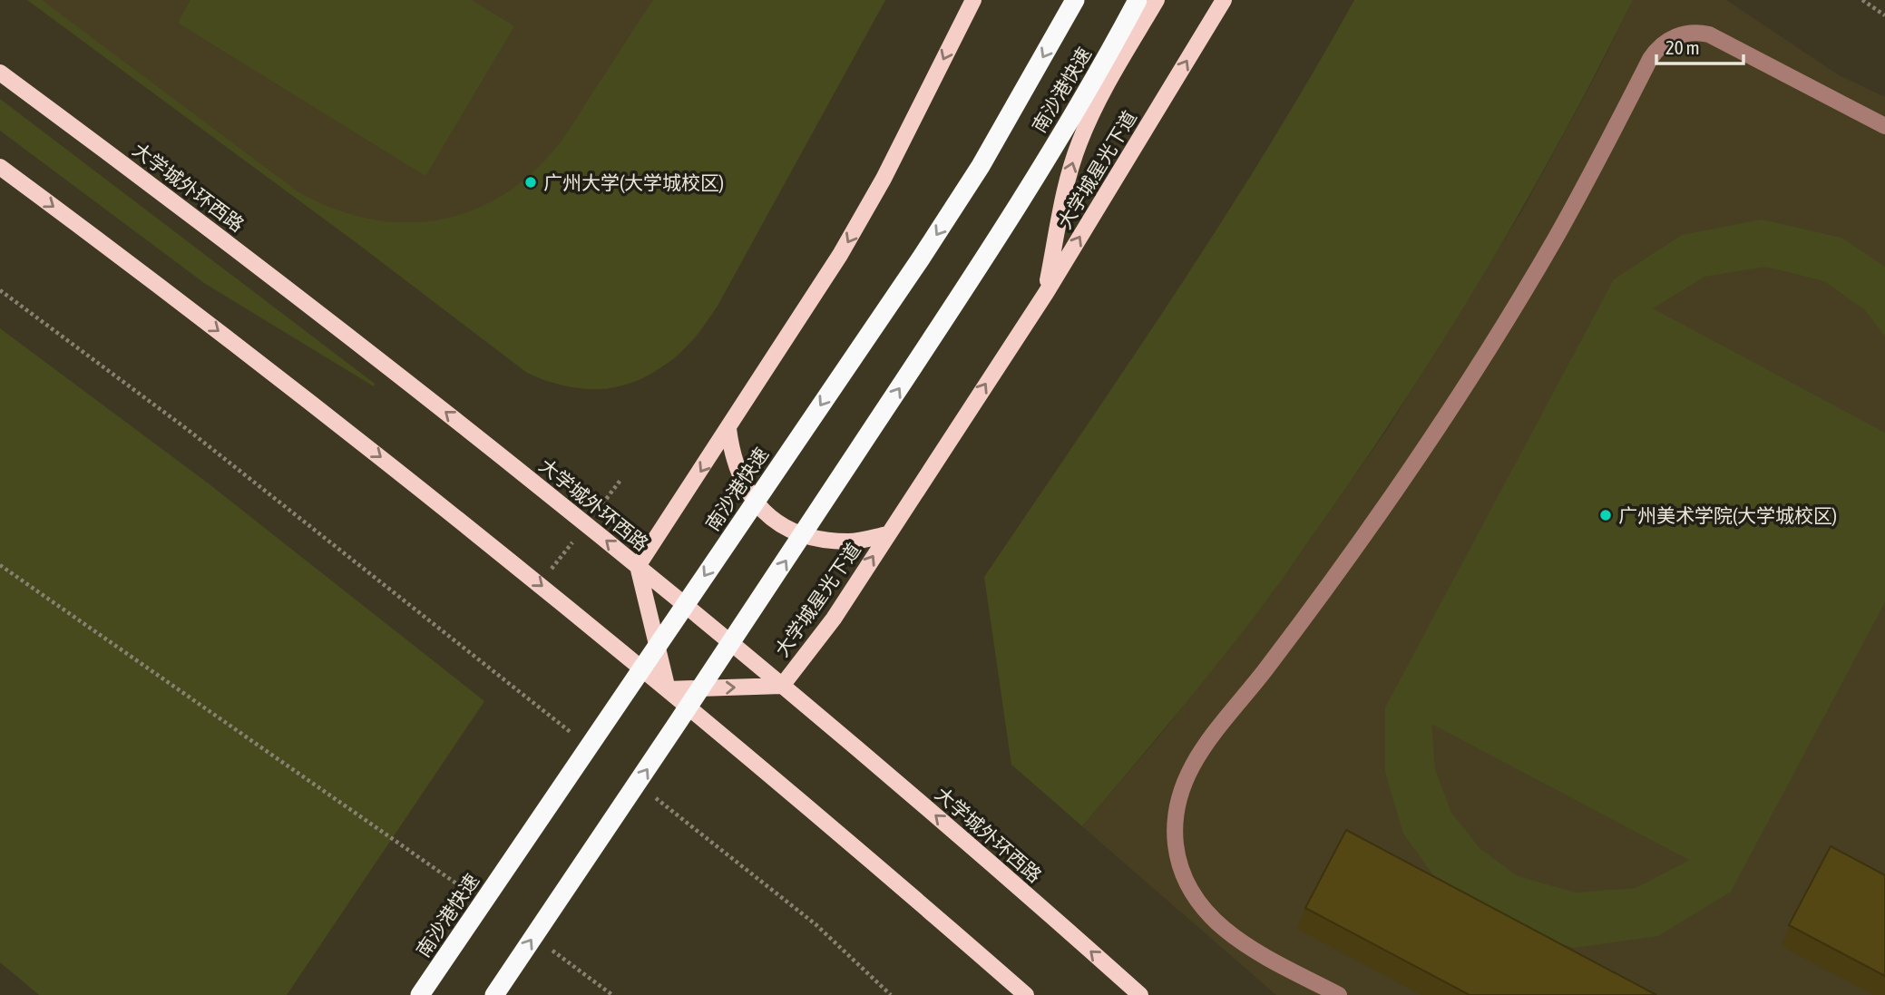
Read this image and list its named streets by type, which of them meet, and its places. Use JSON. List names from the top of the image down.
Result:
{
  "streets": {
    "highway": ["南沙港快速"],
    "main road": ["大学城星光下道", "大学城外环西路"]
  },
  "crossings": [
    ["大学城星光下道", "大学城外环西路"]
  ],
  "places": ["广州大学(大学城校区)", "广州美术学院(大学城校区)"],
  "scale_bar": "20 m"
}
